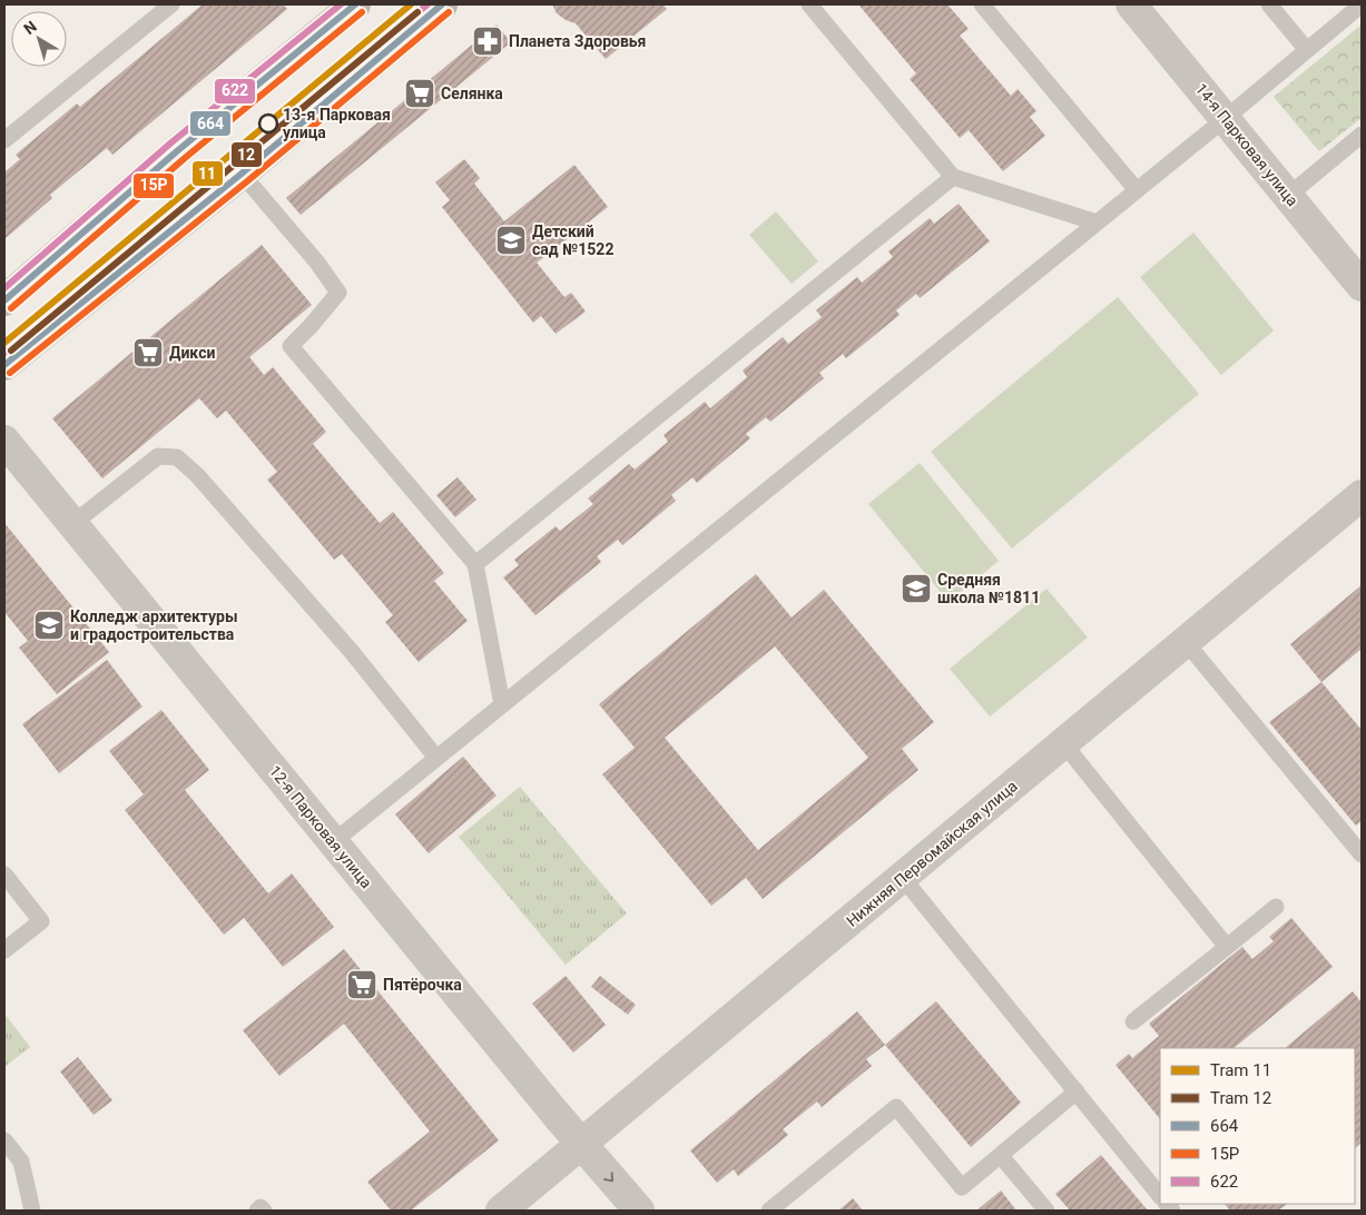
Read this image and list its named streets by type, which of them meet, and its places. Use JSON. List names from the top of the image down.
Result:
{
  "streets": {
    "street": ["14-я Парковая улица", "12-я Парковая улица", "Нижняя Первомайская улица"]
  },
  "crossings": [
    ["12-я Парковая улица", "Нижняя Первомайская улица"]
  ],
  "places": {
    "pharmacy": ["Планета Здоровья"],
    "supermarket": ["Селянка", "Дикси", "Пятёрочка"],
    "other": ["13-я Парковая улица"],
    "school or university": ["Детский сад №1522", "Средняя школа №1811", "Колледж архитектуры и градостроительства"]
  },
  "lines": [
    "tram line 11",
    "transit line 664",
    "transit line 622",
    "tram line 12",
    "transit line 15Р"
  ],
  "legend": [
    "Tram 11",
    "Tram 12",
    "664",
    "15Р",
    "622"
  ],
  "north": "top left"
}
